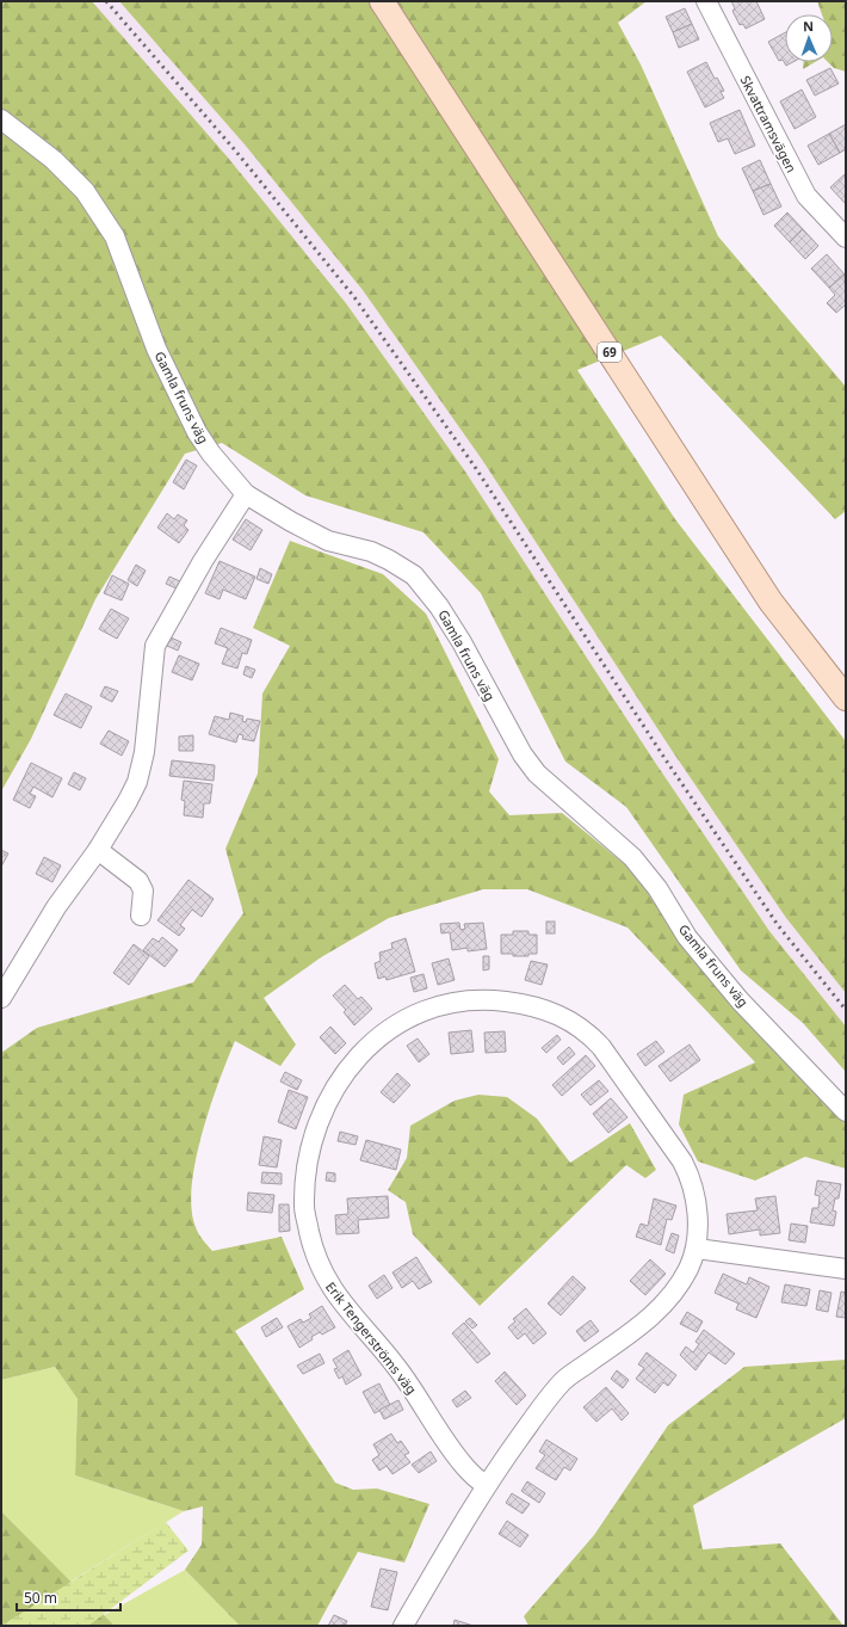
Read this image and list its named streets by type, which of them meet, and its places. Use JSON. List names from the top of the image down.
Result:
{
  "streets": {
    "main road": ["69"],
    "street": ["Skvattramsvägen", "Gamla fruns väg", "Erik Tengerströms väg"]
  },
  "scale_bar": "50 m",
  "north": "top"
}
